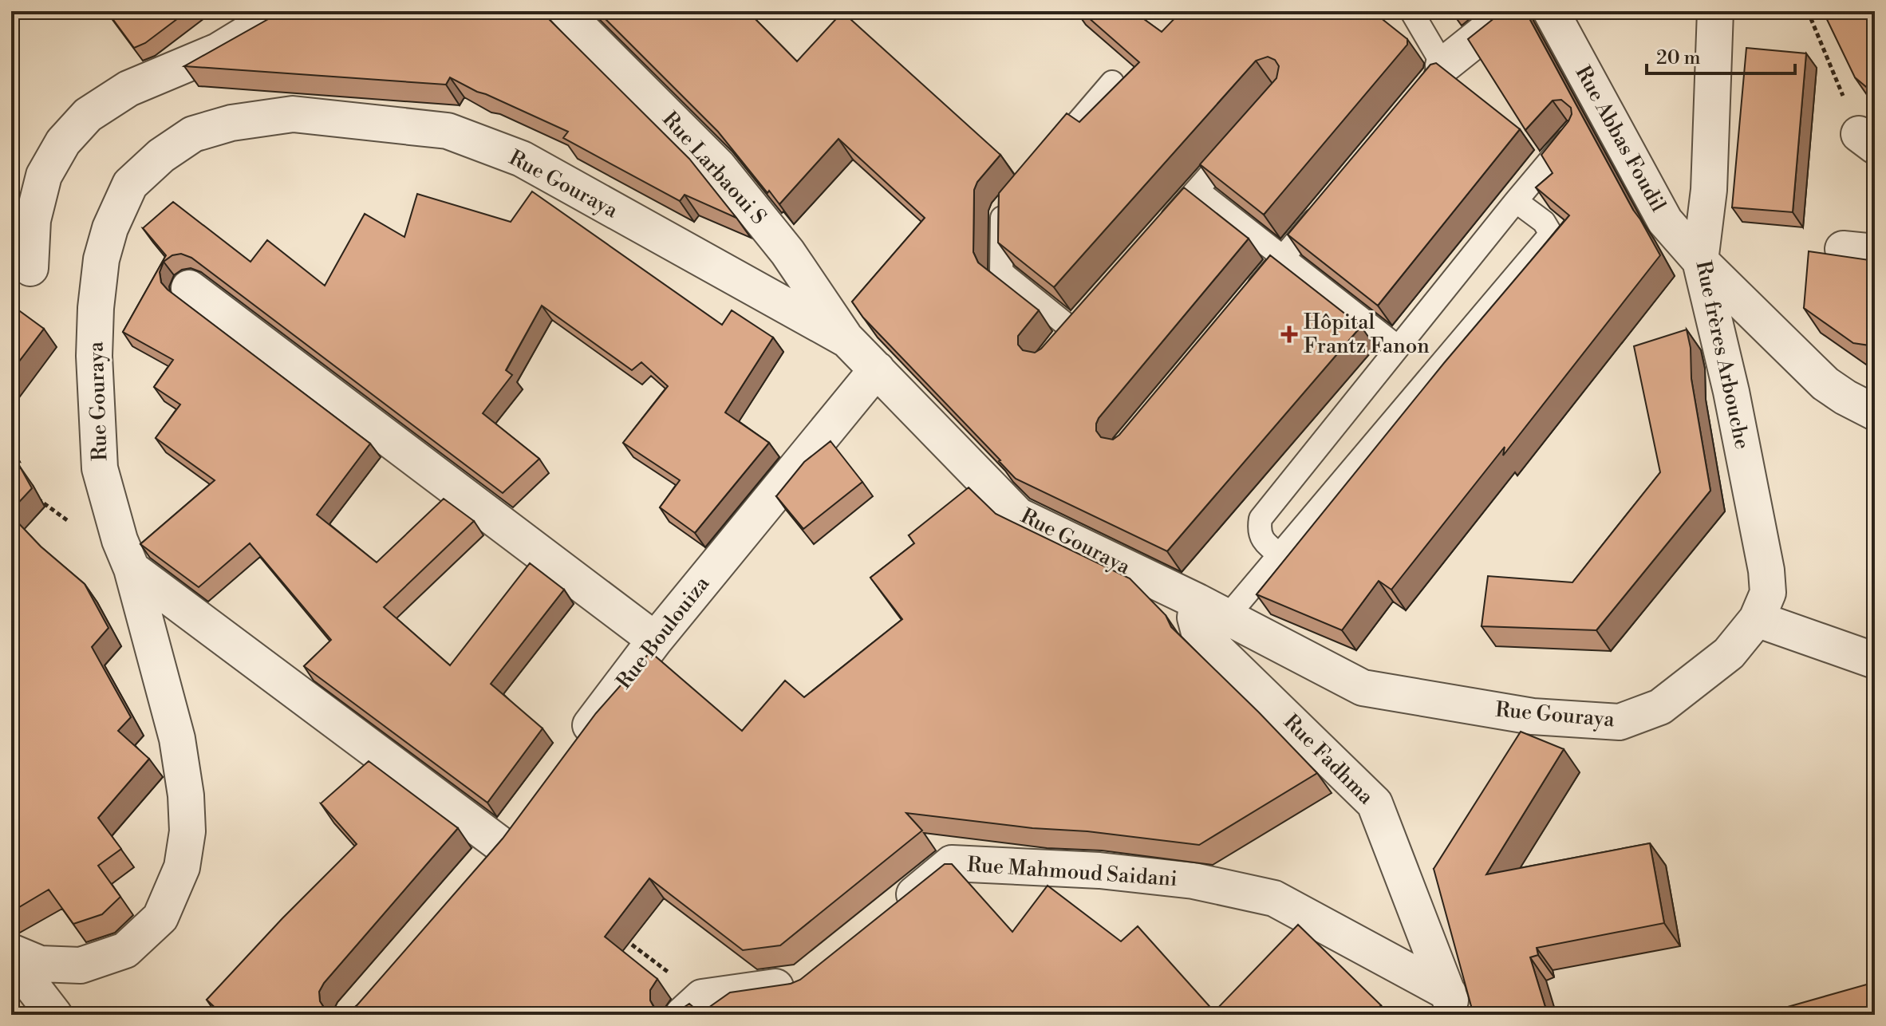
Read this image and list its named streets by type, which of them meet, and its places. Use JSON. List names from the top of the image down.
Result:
{
  "streets": {
    "street": [
      "Rue Abbas Foudil",
      "Rue Larbaoui S",
      "Rue Gouraya",
      "Rue frères Arbouche",
      "Rue Boulouiza",
      "Rue Fadhma",
      "Rue Mahmoud Saidani"
    ]
  },
  "crossings": [
    ["Rue Abbas Foudil", "Rue frères Arbouche"],
    ["Rue Larbaoui S", "Rue Gouraya"],
    ["Rue Gouraya", "Rue frères Arbouche"],
    ["Rue Gouraya", "Rue Boulouiza"],
    ["Rue Gouraya", "Rue Fadhma"],
    ["Rue Fadhma", "Rue Mahmoud Saidani"]
  ],
  "places": {
    "health": ["Hôpital Frantz Fanon"]
  },
  "scale_bar": "20 m"
}
